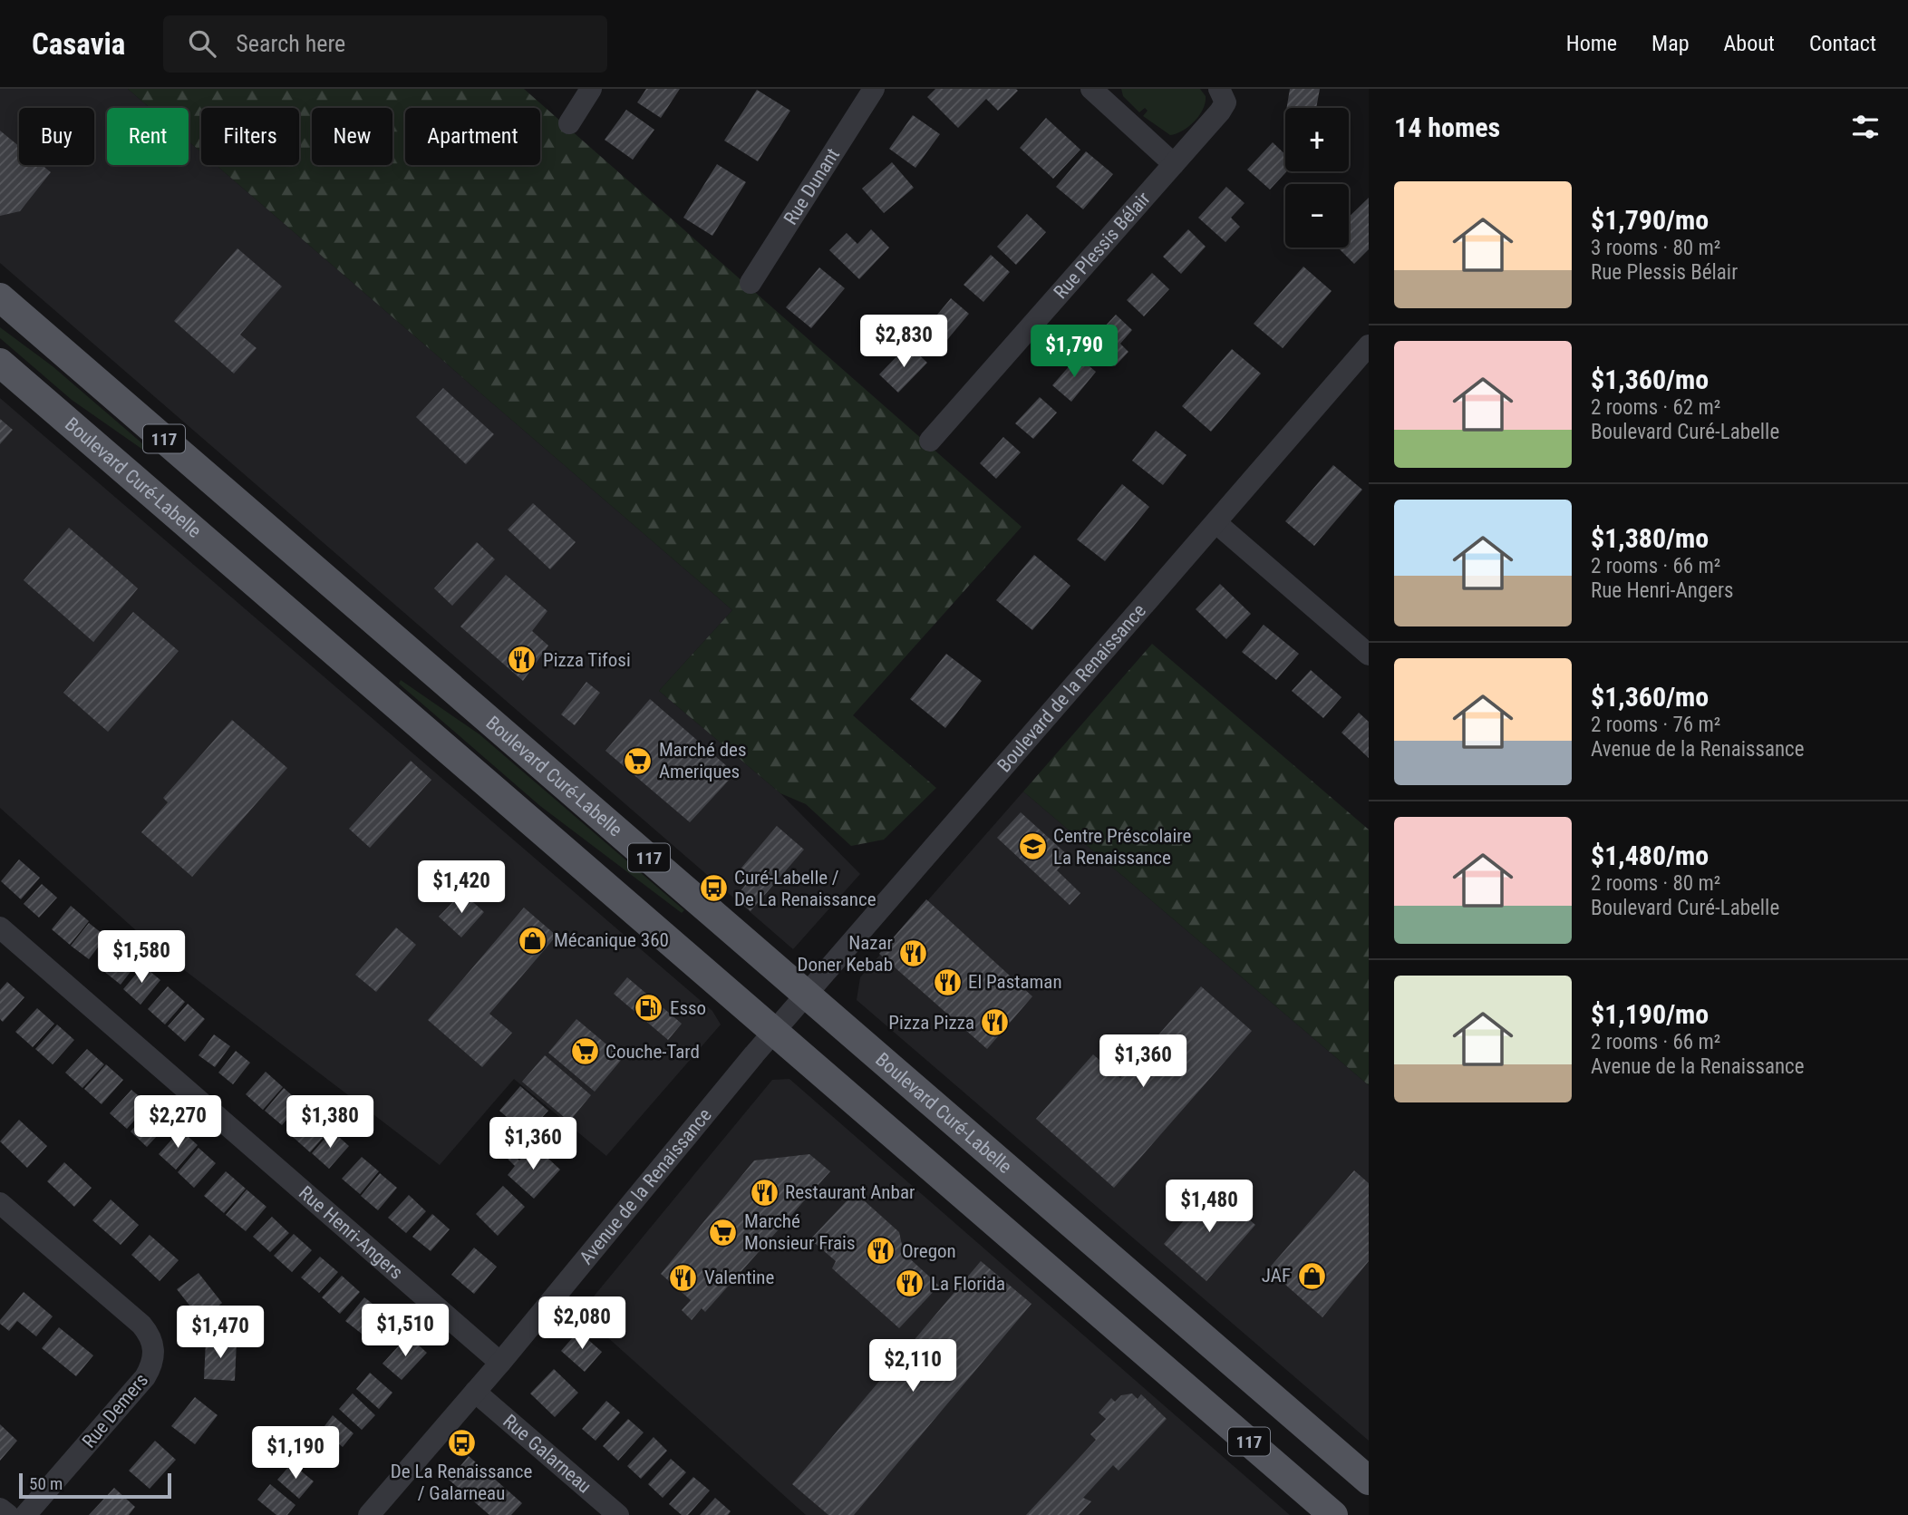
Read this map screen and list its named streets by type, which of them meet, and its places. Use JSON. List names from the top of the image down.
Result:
{
  "streets": {
    "main road": ["117", "Boulevard Curé-Labelle"],
    "street": [
      "Rue Dunant",
      "Rue Plessis Bélair",
      "Boulevard de la Renaissance",
      "Avenue de la Renaissance",
      "Rue Henri-Angers",
      "Rue Demers",
      "Rue Galarneau"
    ]
  },
  "crossings": [
    ["Boulevard Curé-Labelle", "Boulevard de la Renaissance"],
    ["Boulevard Curé-Labelle", "Avenue de la Renaissance"],
    ["Boulevard de la Renaissance", "Avenue de la Renaissance"],
    ["Avenue de la Renaissance", "Rue Henri-Angers"],
    ["Avenue de la Renaissance", "Rue Galarneau"]
  ],
  "places": {
    "restaurant": [
      "Pizza Tifosi",
      "Nazar Doner Kebab",
      "El Pastaman",
      "Pizza Pizza",
      "Restaurant Anbar",
      "Oregon",
      "Valentine",
      "La Florida"
    ],
    "supermarket": ["Marché des Ameriques", "Couche-Tard", "Marché Monsieur Frais"],
    "school or university": ["Centre Préscolaire La Renaissance"],
    "bus stop": ["Curé-Labelle / De La Renaissance", "De La Renaissance / Galarneau"],
    "shop": ["Mécanique 360", "JAF"],
    "fuel station": ["Esso"]
  },
  "scale_bar": "50 m",
  "page": {
    "header": "Casavia",
    "search": "Search here",
    "nav": [
      "Home",
      "Map",
      "About",
      "Contact"
    ],
    "heading": "14 homes",
    "map_buttons": ["+", "−"],
    "chip": [
      "Buy",
      "Rent",
      "Filters",
      "New",
      "Apartment"
    ],
    "list": [
      {
        "name": "$1,790/mo",
        "note": "3 rooms · 80 m² · Rue Plessis Bélair"
      },
      {
        "name": "$1,360/mo",
        "note": "2 rooms · 62 m² · Boulevard Curé-Labelle"
      },
      {
        "name": "$1,380/mo",
        "note": "2 rooms · 66 m² · Rue Henri-Angers"
      },
      {
        "name": "$1,360/mo",
        "note": "2 rooms · 76 m² · Avenue de la Renaissance"
      },
      {
        "name": "$1,480/mo",
        "note": "2 rooms · 80 m² · Boulevard Curé-Labelle"
      },
      {
        "name": "$1,190/mo",
        "note": "2 rooms · 66 m² · Avenue de la Renaissance"
      }
    ],
    "price": [
      "$2,830",
      "$1,790",
      "$1,420",
      "$1,580",
      "$1,360",
      "$2,270",
      "$1,380",
      "$1,360",
      "$1,480",
      "$2,080",
      "$1,510",
      "$1,470",
      "$2,110",
      "$1,190"
    ],
    "scale": "50 m"
  }
}
